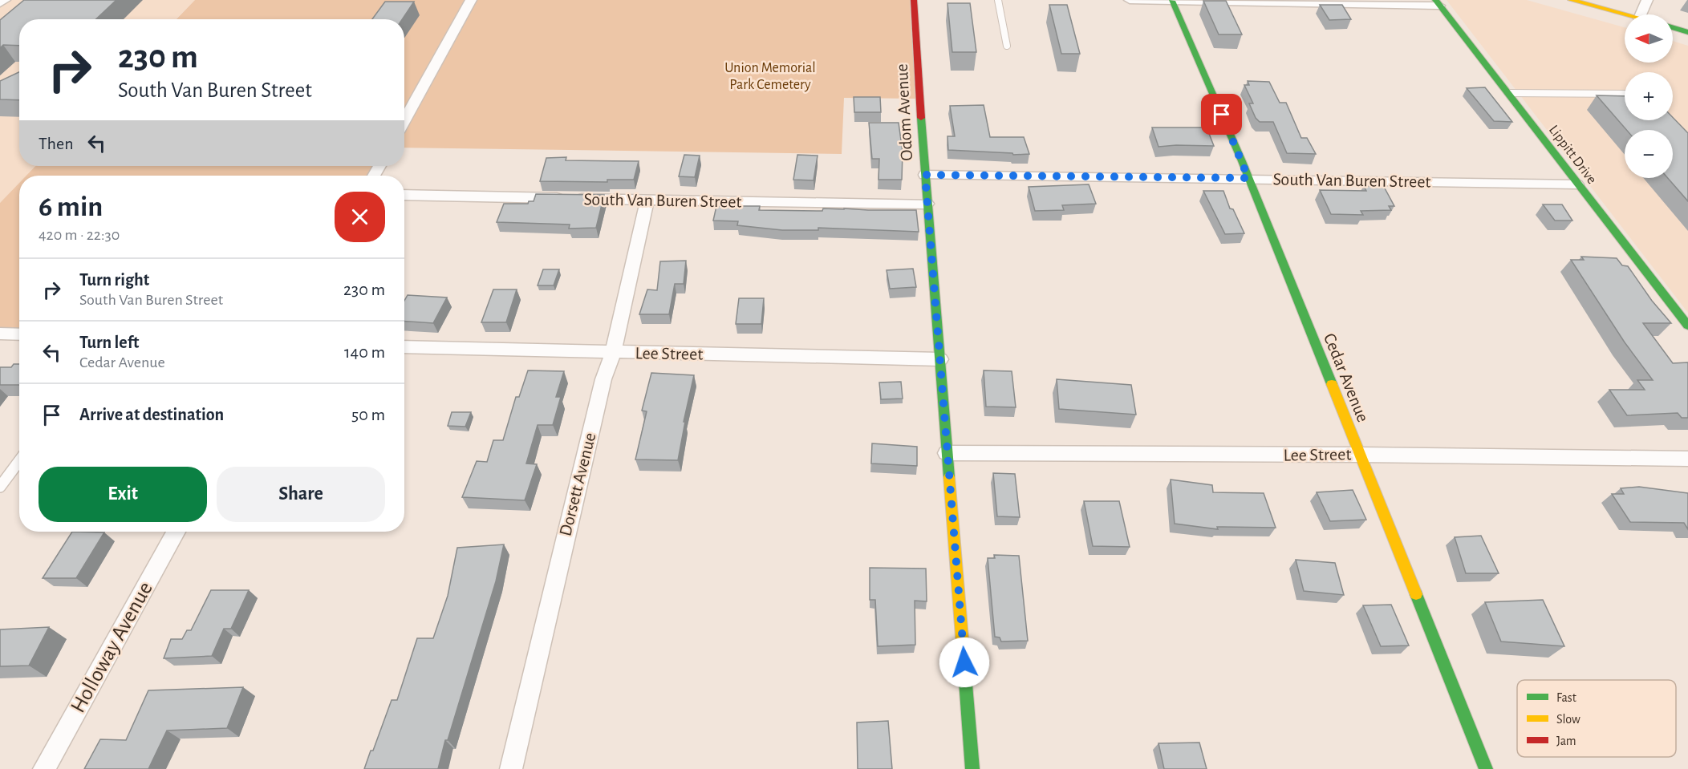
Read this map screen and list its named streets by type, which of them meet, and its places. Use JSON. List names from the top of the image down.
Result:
{
  "streets": {
    "street": [
      "Odom Avenue",
      "Lippitt Drive",
      "South Van Buren Street",
      "Lee Street",
      "Cedar Avenue",
      "Dorsett Avenue",
      "Holloway Avenue"
    ]
  },
  "crossings": [
    ["Odom Avenue", "South Van Buren Street"],
    ["Odom Avenue", "Lee Street"],
    ["Lippitt Drive", "South Van Buren Street"],
    ["South Van Buren Street", "Cedar Avenue"],
    ["South Van Buren Street", "Dorsett Avenue"],
    ["Lee Street", "Cedar Avenue"],
    ["Lee Street", "Dorsett Avenue"]
  ],
  "parks": ["Union Memorial Park Cemetery"],
  "legend": ["Fast", "Slow", "Jam"],
  "north": "left",
  "page": {
    "map_buttons": ["+", "−"],
    "turn": ["230 m", "South Van Buren Street"],
    "then": "Then",
    "heading": ["6 min", "420 m · 22:30"],
    "list": [
      {
        "name": "Turn right",
        "note": "South Van Buren Street",
        "value": "230 m"
      },
      {
        "name": "Turn left",
        "note": "Cedar Avenue",
        "value": "140 m"
      },
      {
        "name": "Arrive at destination",
        "value": "50 m"
      }
    ],
    "buttons": ["Exit", "Share"]
  }
}
